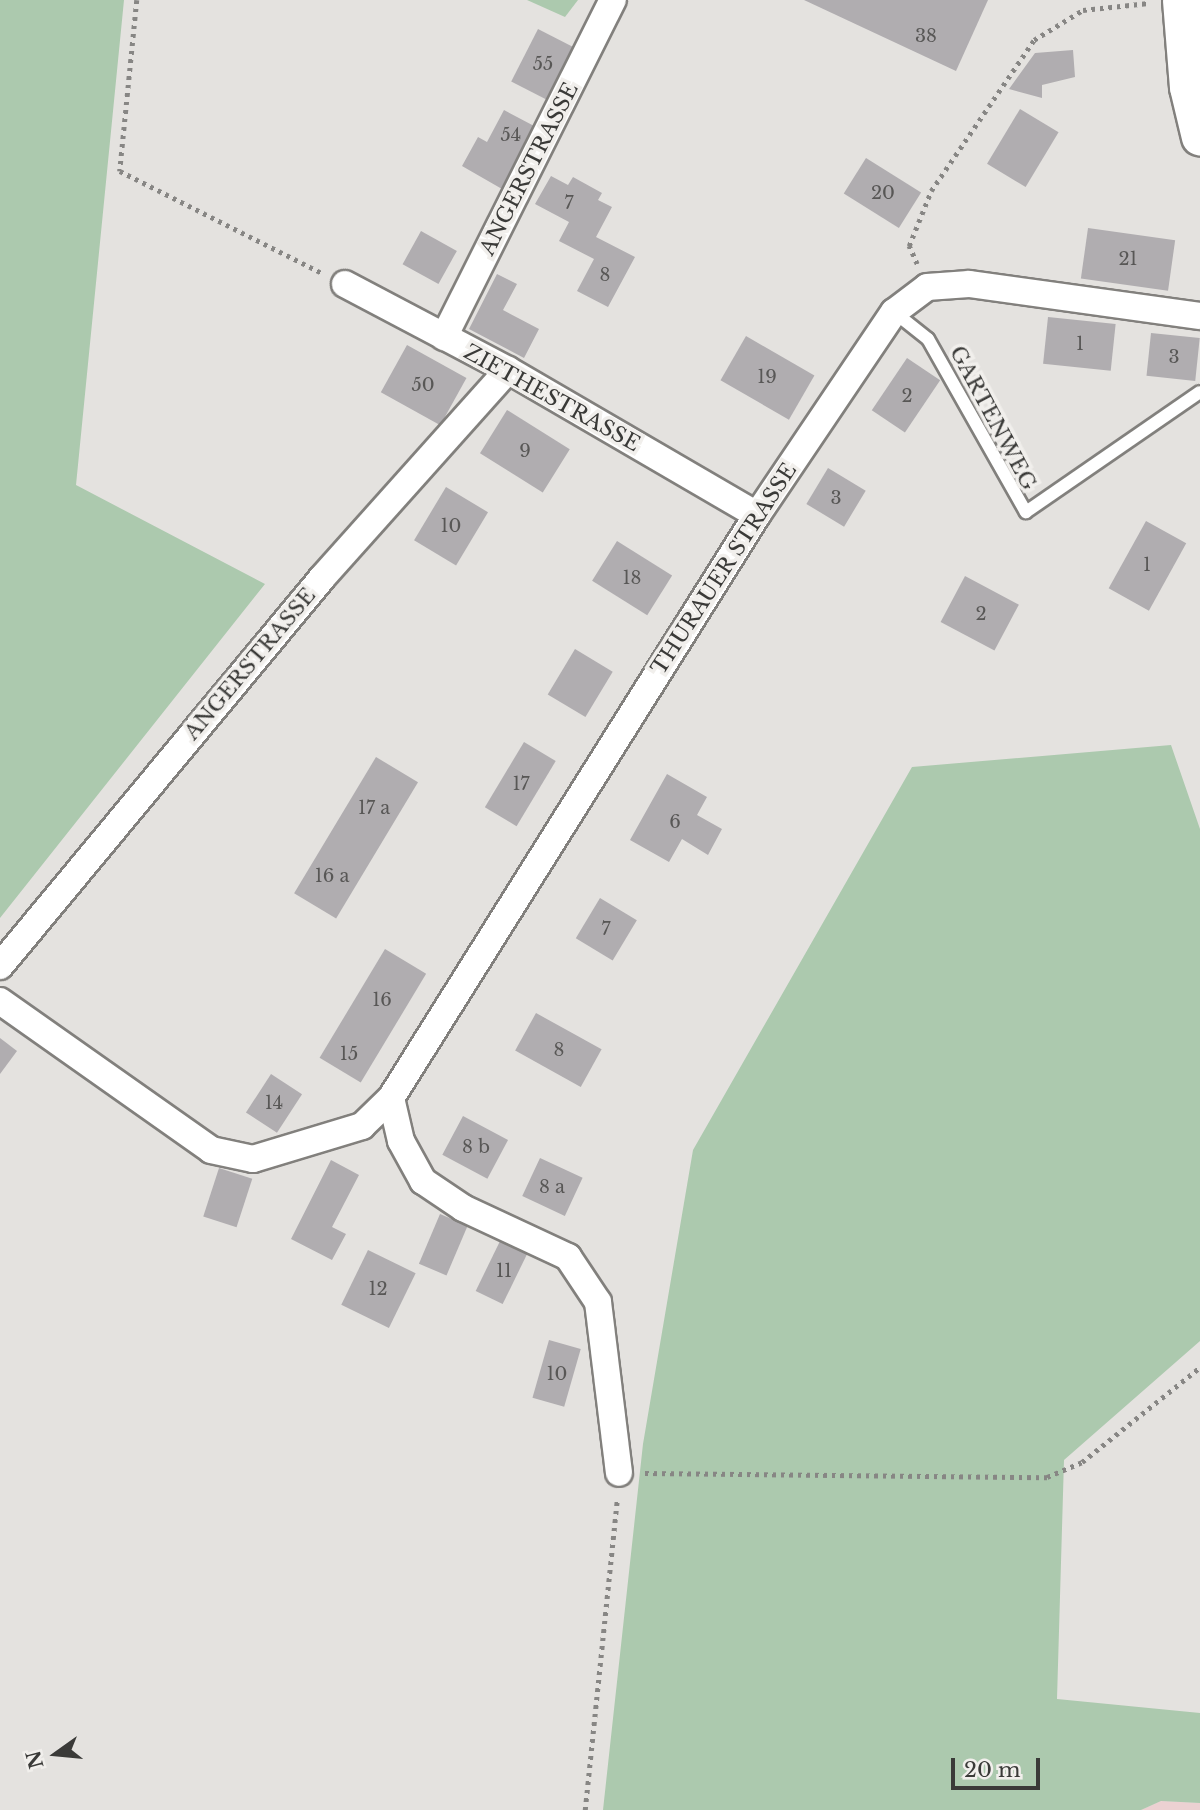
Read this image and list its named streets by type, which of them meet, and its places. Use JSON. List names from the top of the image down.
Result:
{
  "streets": {
    "street": ["ANGERSTRASSE", "ZIETHESTRASSE", "THURAUER STRASSE"],
    "lane": ["GARTENWEG"]
  },
  "crossings": [
    ["ANGERSTRASSE", "ZIETHESTRASSE"],
    ["ZIETHESTRASSE", "THURAUER STRASSE"],
    ["GARTENWEG", "THURAUER STRASSE"]
  ],
  "house_numbers": [
    "38",
    "55",
    "54",
    "20",
    "7",
    "21",
    "8",
    "1",
    "3",
    "19",
    "50",
    "2",
    "9",
    "3",
    "10",
    "1",
    "18",
    "2",
    "17",
    "17 a",
    "6",
    "16 a",
    "7",
    "16",
    "8",
    "15",
    "14",
    "8 b",
    "8 a",
    "11",
    "12",
    "10"
  ],
  "scale_bar": "20 m",
  "north": "left"
}
